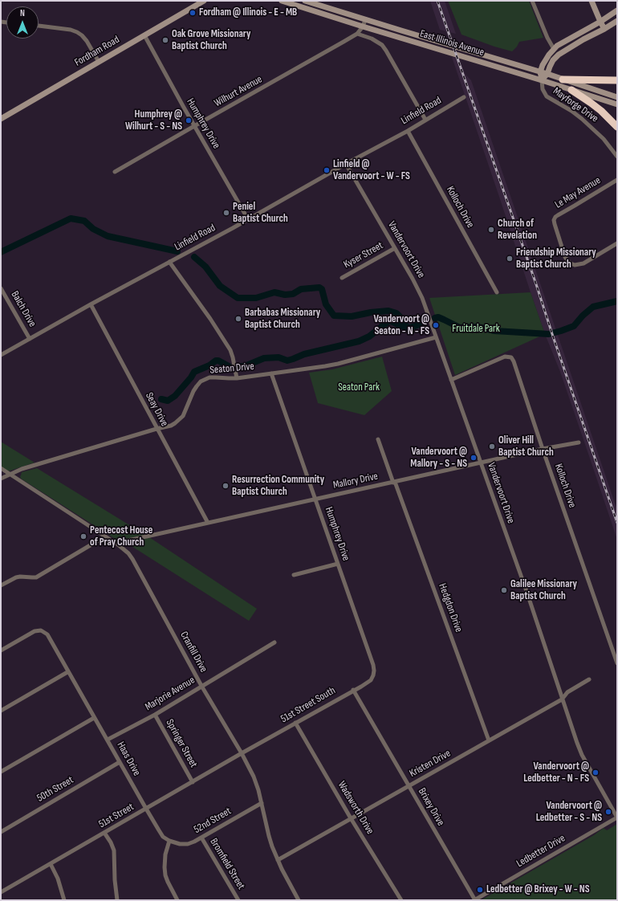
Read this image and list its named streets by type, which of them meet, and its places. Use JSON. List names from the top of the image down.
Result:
{
  "streets": {
    "main road": ["East Illinois Avenue", "Fordham Road"],
    "street": [
      "Wilhurt Avenue",
      "Mayforge Drive",
      "Linfield Road",
      "Humphrey Drive",
      "Le May Avenue",
      "Kolloch Drive",
      "Vandervoort Drive",
      "Kyser Street",
      "Balch Drive",
      "Seaton Drive",
      "Seay Drive",
      "Mallory Drive",
      "Hedgdon Drive",
      "Cranfill Drive",
      "Marjorie Avenue",
      "51st Street South",
      "Springer Street",
      "Haas Drive",
      "Kristen Drive",
      "50th Street",
      "Brixey Drive",
      "Wadsworth Drive",
      "51st Street",
      "52nd Street",
      "Ledbetter Drive",
      "Bromfield Street"
    ]
  },
  "crossings": [
    ["East Illinois Avenue", "Wilhurt Avenue"],
    ["East Illinois Avenue", "Mayforge Drive"],
    ["Fordham Road", "Humphrey Drive"],
    ["Wilhurt Avenue", "Humphrey Drive"],
    ["Linfield Road", "Humphrey Drive"],
    ["Linfield Road", "Kolloch Drive"],
    ["Linfield Road", "Vandervoort Drive"],
    ["Linfield Road", "Balch Drive"],
    ["Linfield Road", "Seay Drive"],
    ["Humphrey Drive", "Seaton Drive"],
    ["Humphrey Drive", "Mallory Drive"],
    ["Humphrey Drive", "51st Street South"],
    ["Kolloch Drive", "Vandervoort Drive"],
    ["Kolloch Drive", "Mallory Drive"],
    ["Vandervoort Drive", "Kyser Street"],
    ["Vandervoort Drive", "Seaton Drive"],
    ["Vandervoort Drive", "Mallory Drive"],
    ["Vandervoort Drive", "Kristen Drive"],
    ["Vandervoort Drive", "Ledbetter Drive"],
    ["Seaton Drive", "Seay Drive"],
    ["Seaton Drive", "Cranfill Drive"],
    ["Seay Drive", "Mallory Drive"],
    ["Mallory Drive", "Hedgdon Drive"],
    ["Mallory Drive", "Cranfill Drive"],
    ["Hedgdon Drive", "Kristen Drive"],
    ["Cranfill Drive", "Marjorie Avenue"],
    ["Cranfill Drive", "51st Street South"],
    ["Cranfill Drive", "Kristen Drive"],
    ["Cranfill Drive", "51st Street"],
    ["Cranfill Drive", "52nd Street"],
    ["Marjorie Avenue", "Springer Street"],
    ["Marjorie Avenue", "Haas Drive"],
    ["51st Street South", "Brixey Drive"],
    ["51st Street South", "Wadsworth Drive"],
    ["51st Street South", "51st Street"],
    ["Springer Street", "51st Street"],
    ["Haas Drive", "50th Street"],
    ["Haas Drive", "51st Street"],
    ["Haas Drive", "52nd Street"],
    ["Kristen Drive", "Brixey Drive"],
    ["Kristen Drive", "Wadsworth Drive"],
    ["Brixey Drive", "Ledbetter Drive"],
    ["52nd Street", "Bromfield Street"]
  ],
  "parks": ["Fruitdale Park", "Seaton Park"],
  "places": [
    "Fordham @ Illinois - E - MB",
    "Oak Grove Missionary Baptist Church",
    "Humphrey @ Wilhurt - S - NS",
    "Linfield @ Vandervoort - W - FS",
    "Peniel Baptist Church",
    "Church of Revelation",
    "Friendship Missionary Baptist Church",
    "Barbabas Missionary Baptist Church",
    "Vandervoort @ Seaton - N - FS",
    "Oliver Hill Baptist Church",
    "Vandervoort @ Mallory - S - NS",
    "Resurrection Community Baptist Church",
    "Pentecost House of Pray Church",
    "Galilee Missionary Baptist Church",
    "Vandervoort @ Ledbetter - N - FS",
    "Vandervoort @ Ledbetter - S - NS",
    "Ledbetter @ Brixey - W - NS"
  ],
  "north": "top"
}
